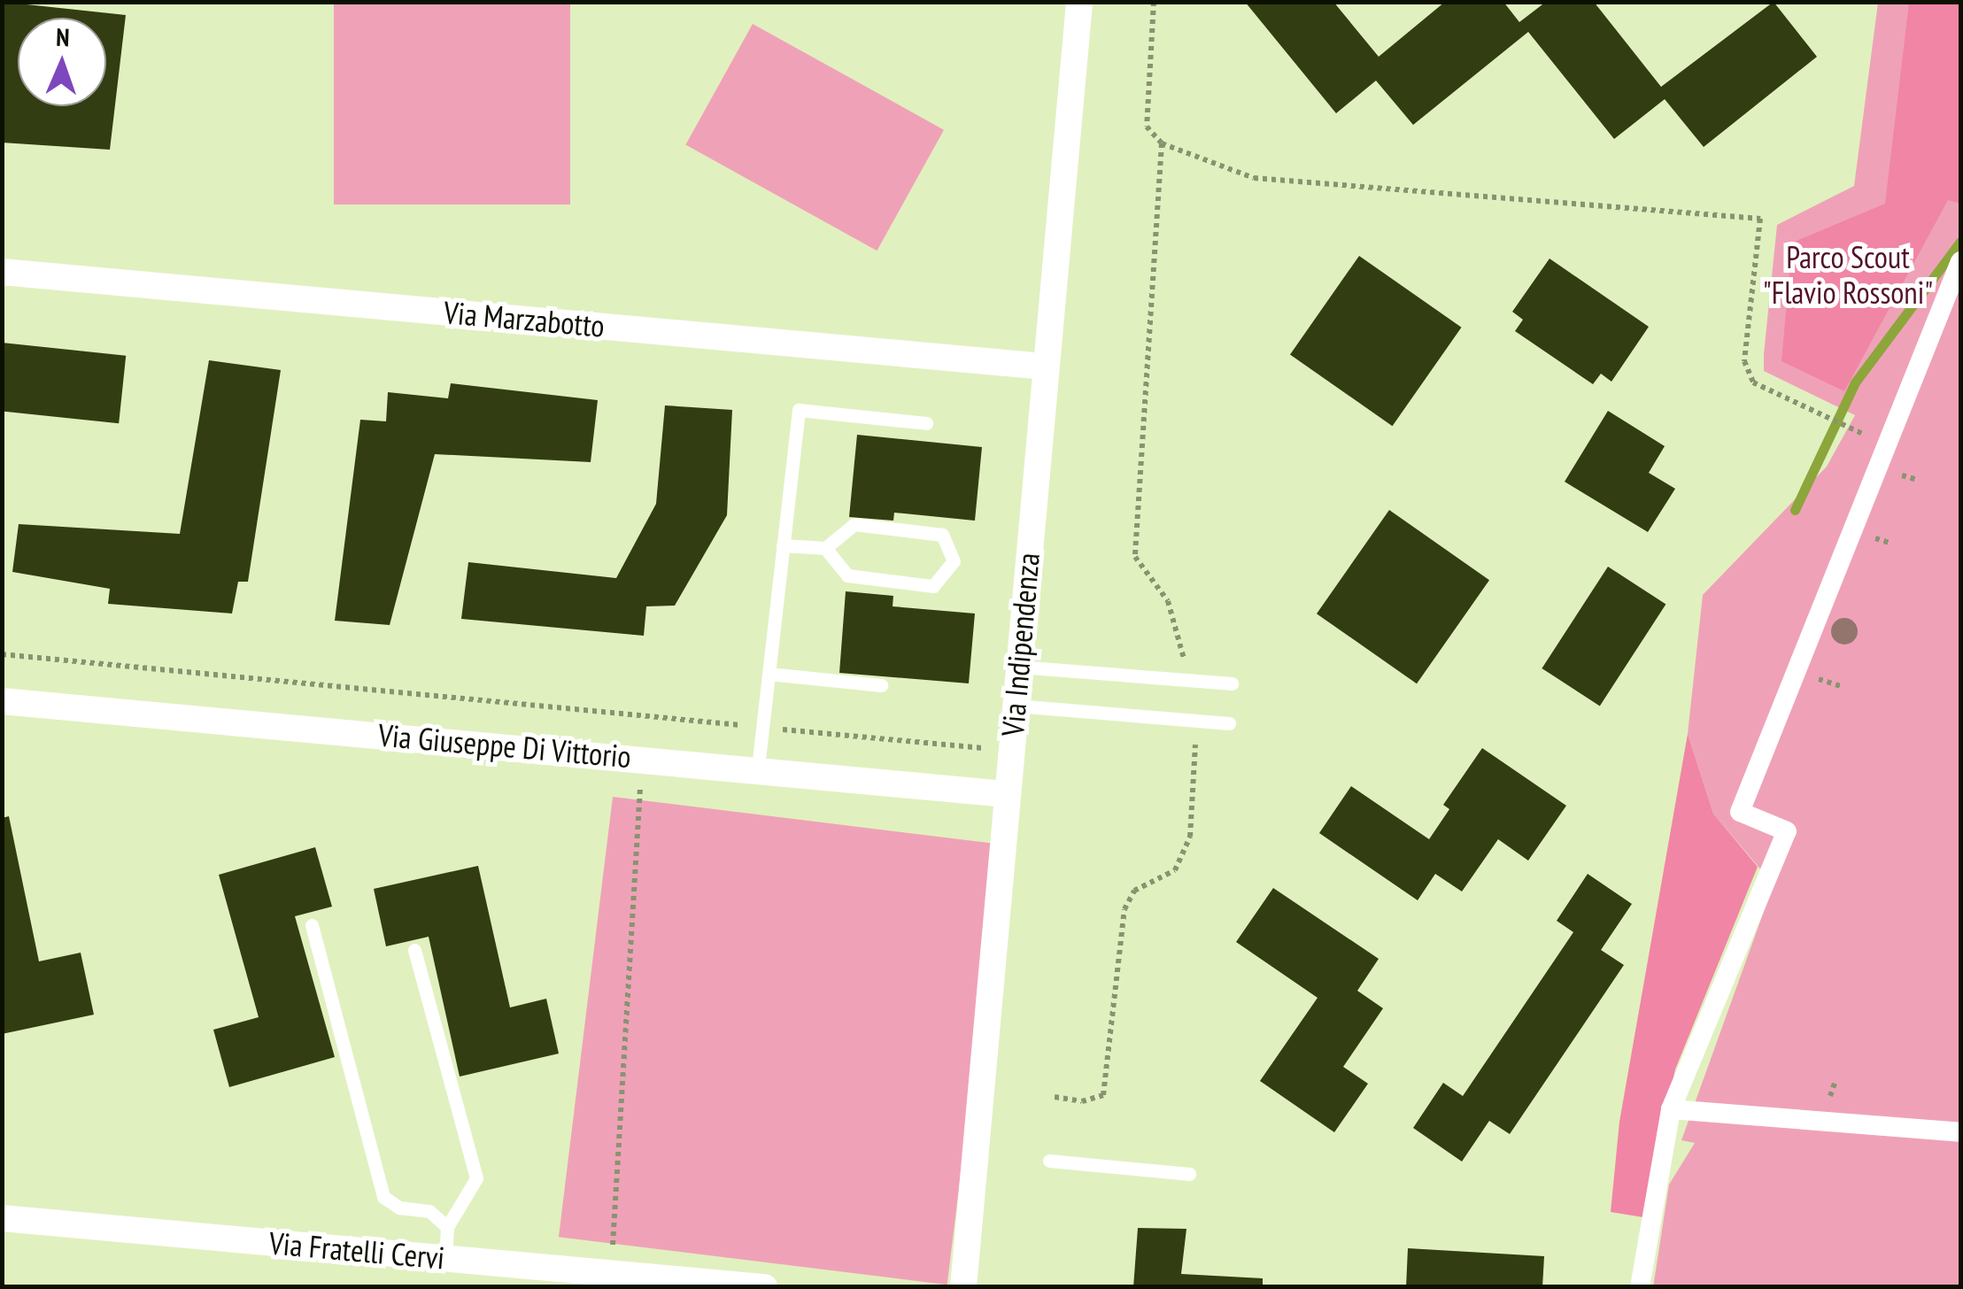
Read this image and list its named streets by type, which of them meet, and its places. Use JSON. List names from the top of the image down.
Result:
{
  "streets": {
    "street": [
      "Via Marzabotto",
      "Via Indipendenza",
      "Via Giuseppe Di Vittorio",
      "Via Fratelli Cervi"
    ]
  },
  "crossings": [
    ["Via Marzabotto", "Via Indipendenza"],
    ["Via Indipendenza", "Via Giuseppe Di Vittorio"]
  ],
  "parks": ["Parco Scout \"Flavio Rossoni\""],
  "north": "top"
}
